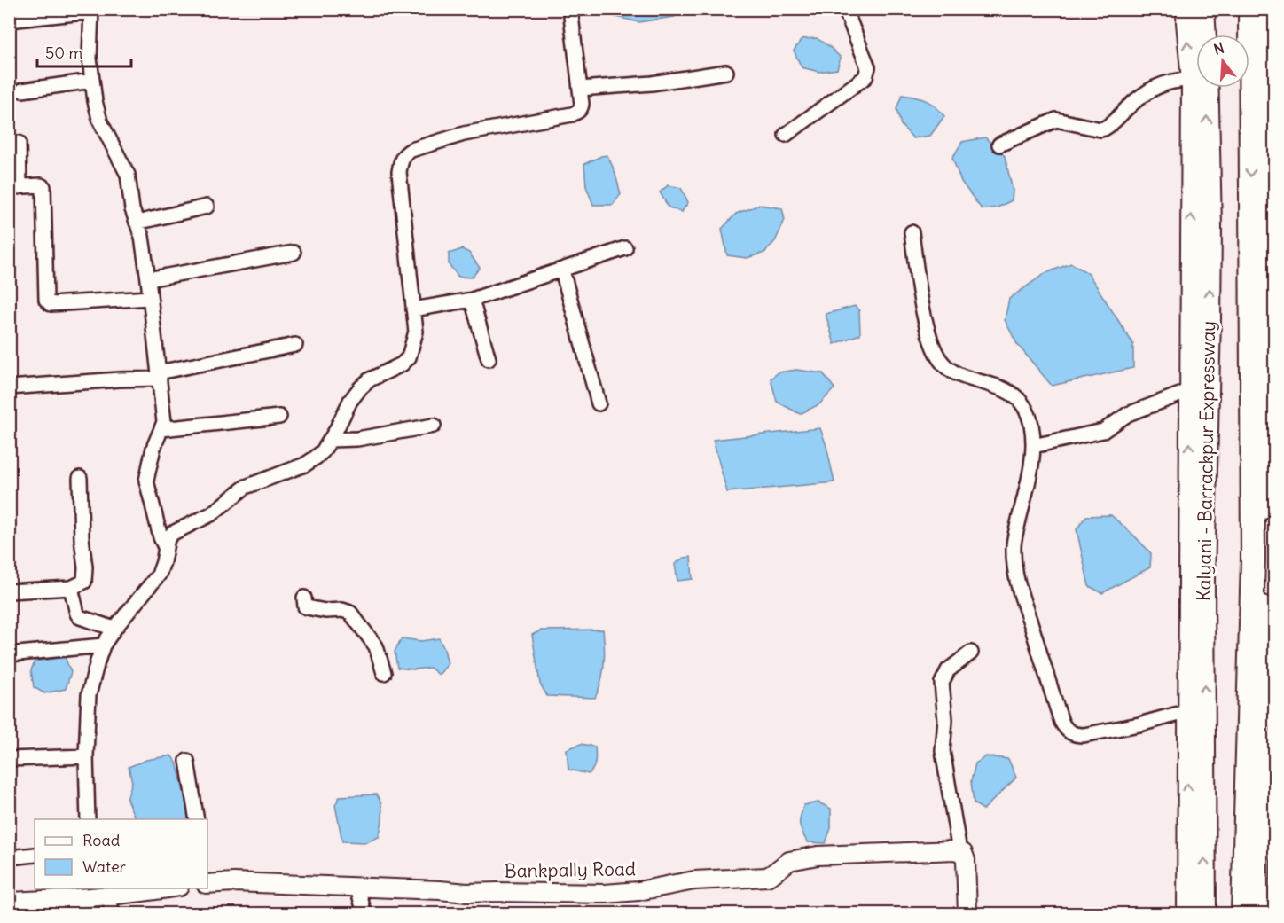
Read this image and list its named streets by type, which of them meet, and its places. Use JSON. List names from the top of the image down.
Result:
{
  "streets": {
    "highway": ["Kalyani - Barrackpur Expressway"],
    "street": ["Bankpally Road"]
  },
  "legend": ["Road", "Water"],
  "scale_bar": "50 m",
  "north": "top"
}
